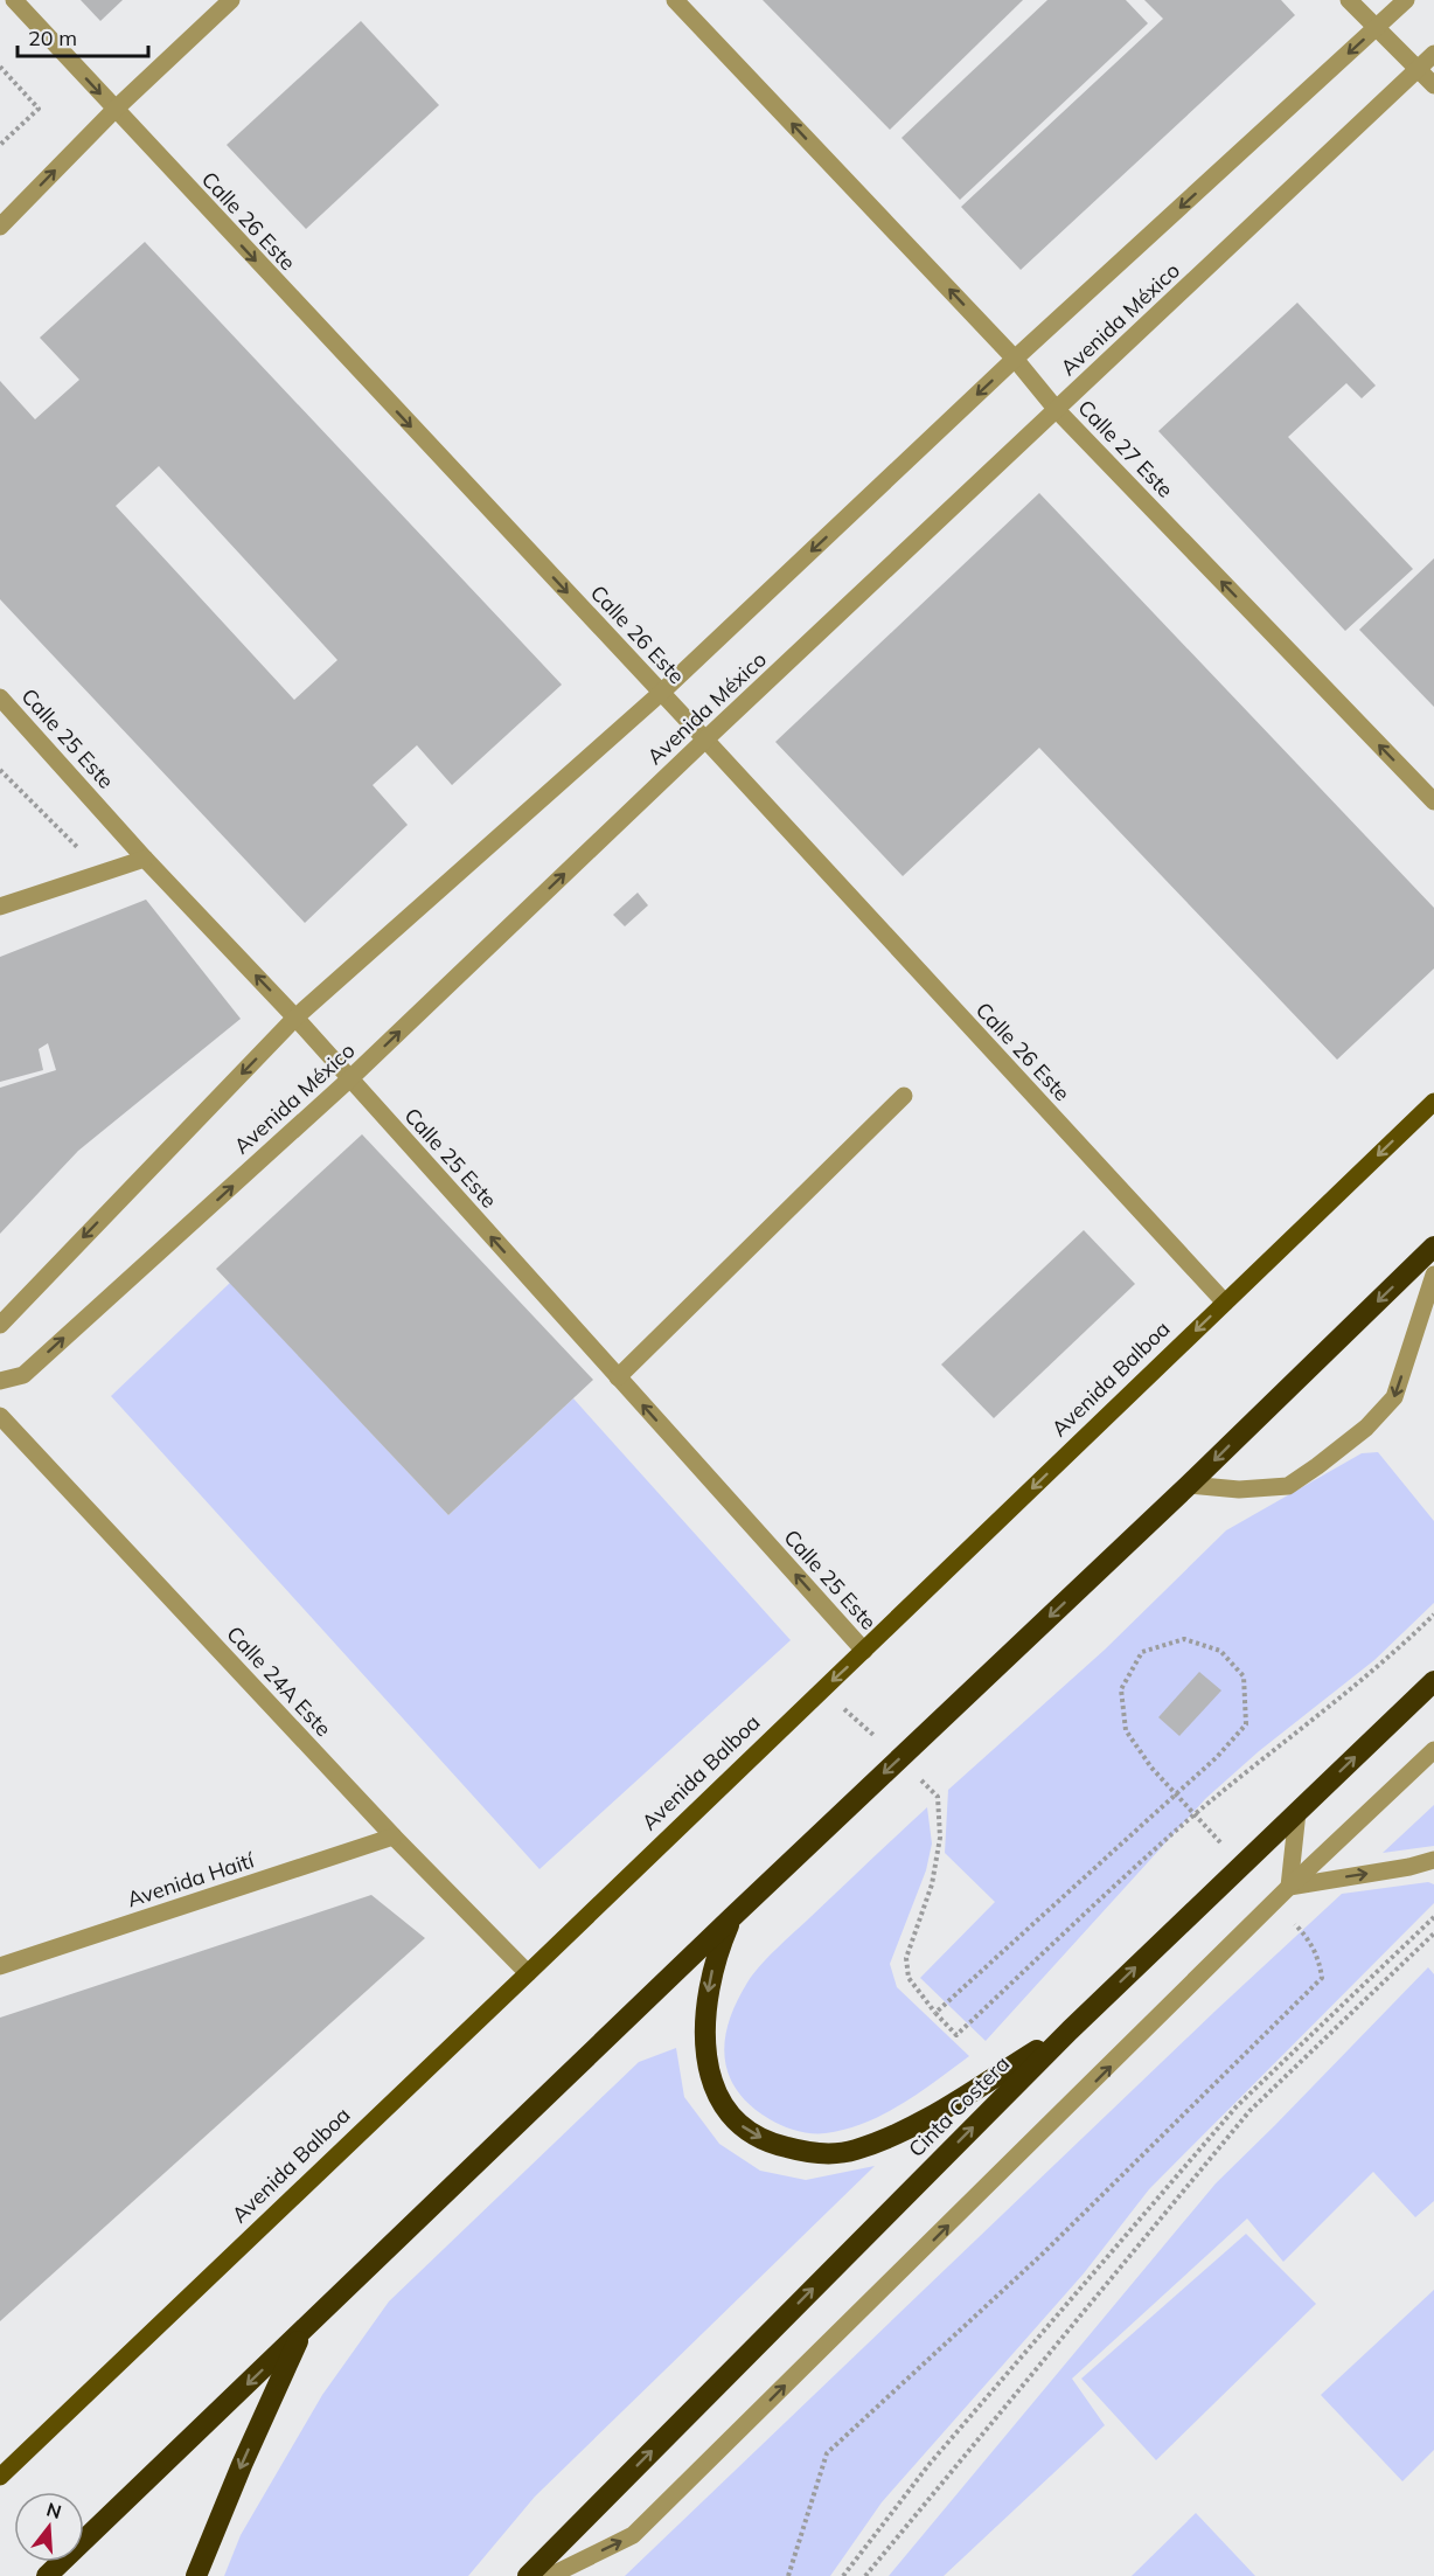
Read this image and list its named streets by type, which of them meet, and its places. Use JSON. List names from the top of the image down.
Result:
{
  "streets": {
    "highway": ["Cinta Costera"],
    "main road": ["Avenida Balboa"],
    "street": [
      "Calle 26 Este",
      "Avenida México",
      "Calle 27 Este",
      "Calle 25 Este",
      "Calle 24A Este",
      "Avenida Haití"
    ]
  },
  "crossings": [
    ["Calle 26 Este", "Avenida México"],
    ["Calle 26 Este", "Avenida Balboa"],
    ["Avenida México", "Calle 27 Este"],
    ["Avenida México", "Calle 25 Este"],
    ["Calle 25 Este", "Avenida Balboa"],
    ["Avenida Balboa", "Calle 24A Este"],
    ["Calle 24A Este", "Avenida Haití"]
  ],
  "one_way": [
    "Calle 26 Este",
    "Calle 27 Este",
    "Calle 25 Este",
    "Avenida Balboa",
    "Cinta Costera"
  ],
  "scale_bar": "20 m",
  "north": "top"
}
